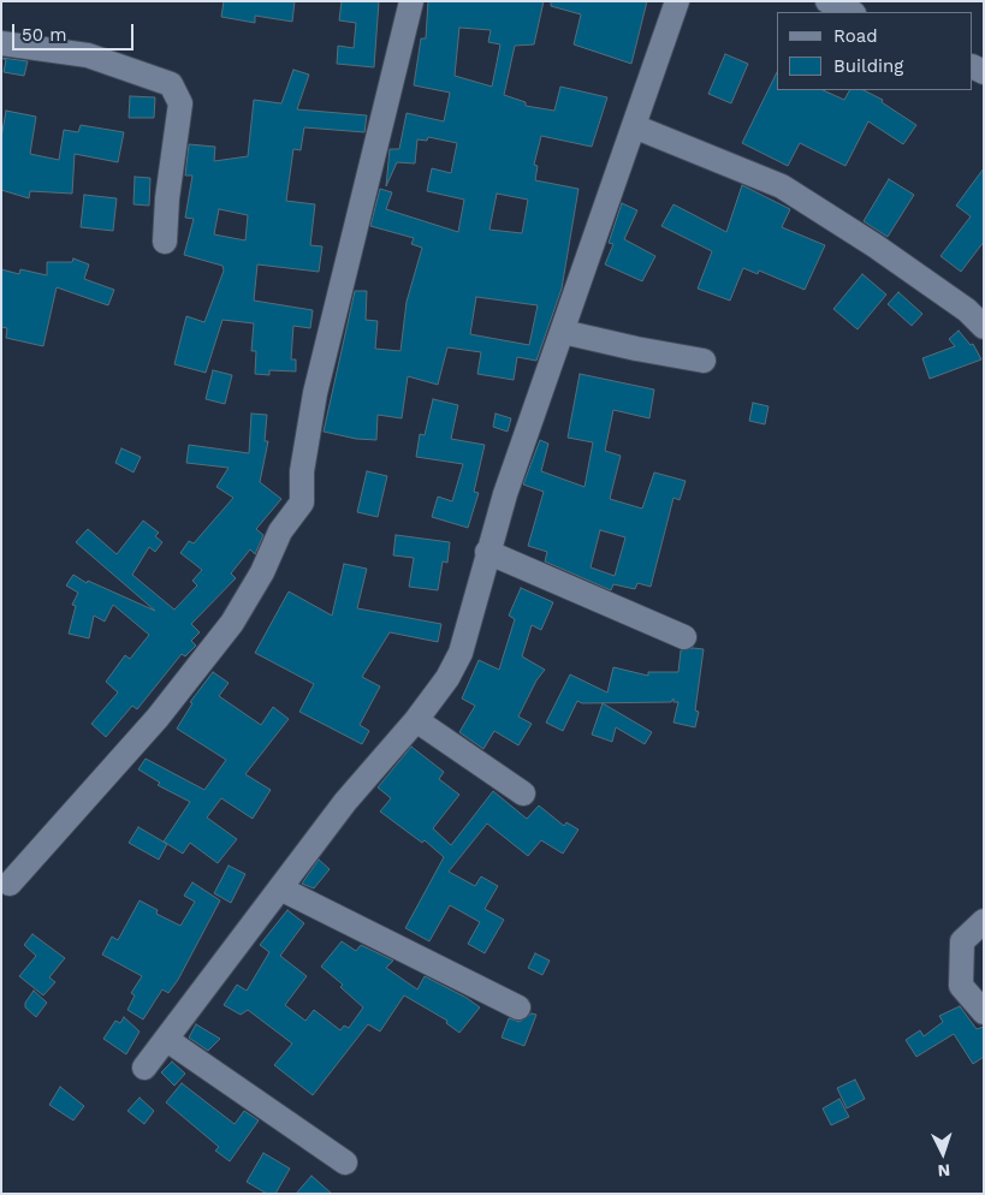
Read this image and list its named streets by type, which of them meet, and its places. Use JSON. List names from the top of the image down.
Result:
{
  "legend": ["Road", "Building"],
  "scale_bar": "50 m",
  "north": "bottom"
}
